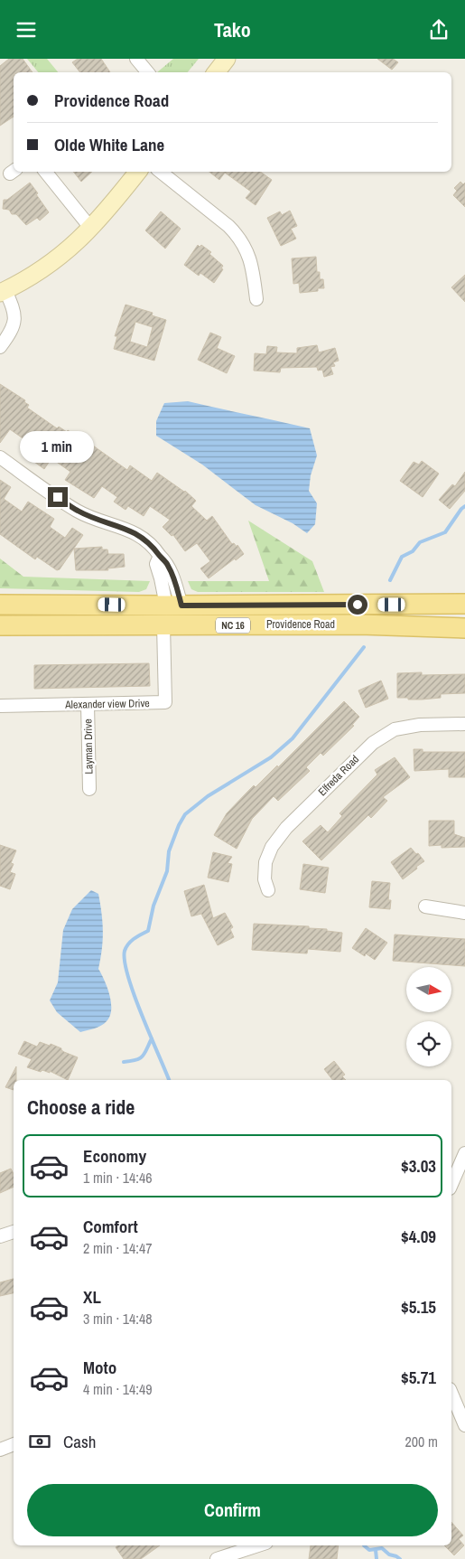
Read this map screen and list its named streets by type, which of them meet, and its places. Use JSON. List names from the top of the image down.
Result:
{
  "streets": {
    "main road": ["Providence Road", "NC 16"],
    "street": ["Alexander view Drive", "Layman Drive", "Elfreda Road"]
  },
  "crossings": [
    ["Providence Road", "Alexander view Drive"],
    ["Alexander view Drive", "Layman Drive"]
  ],
  "north": "right",
  "page": {
    "header": "Tako",
    "banner": ["Providence Road", "Olde White Lane"],
    "bubble": "1 min",
    "heading": "Choose a ride",
    "list": [
      {
        "name": "Economy",
        "note": "1 min · 14:46",
        "value": "$3.03"
      },
      {
        "name": "Comfort",
        "note": "2 min · 14:47",
        "value": "$4.09"
      },
      {
        "name": "XL",
        "note": "3 min · 14:48",
        "value": "$5.15"
      },
      {
        "name": "Moto",
        "note": "4 min · 14:49",
        "value": "$5.71"
      }
    ],
    "pay": ["Cash", "200 m"],
    "buttons": "Confirm"
  }
}
